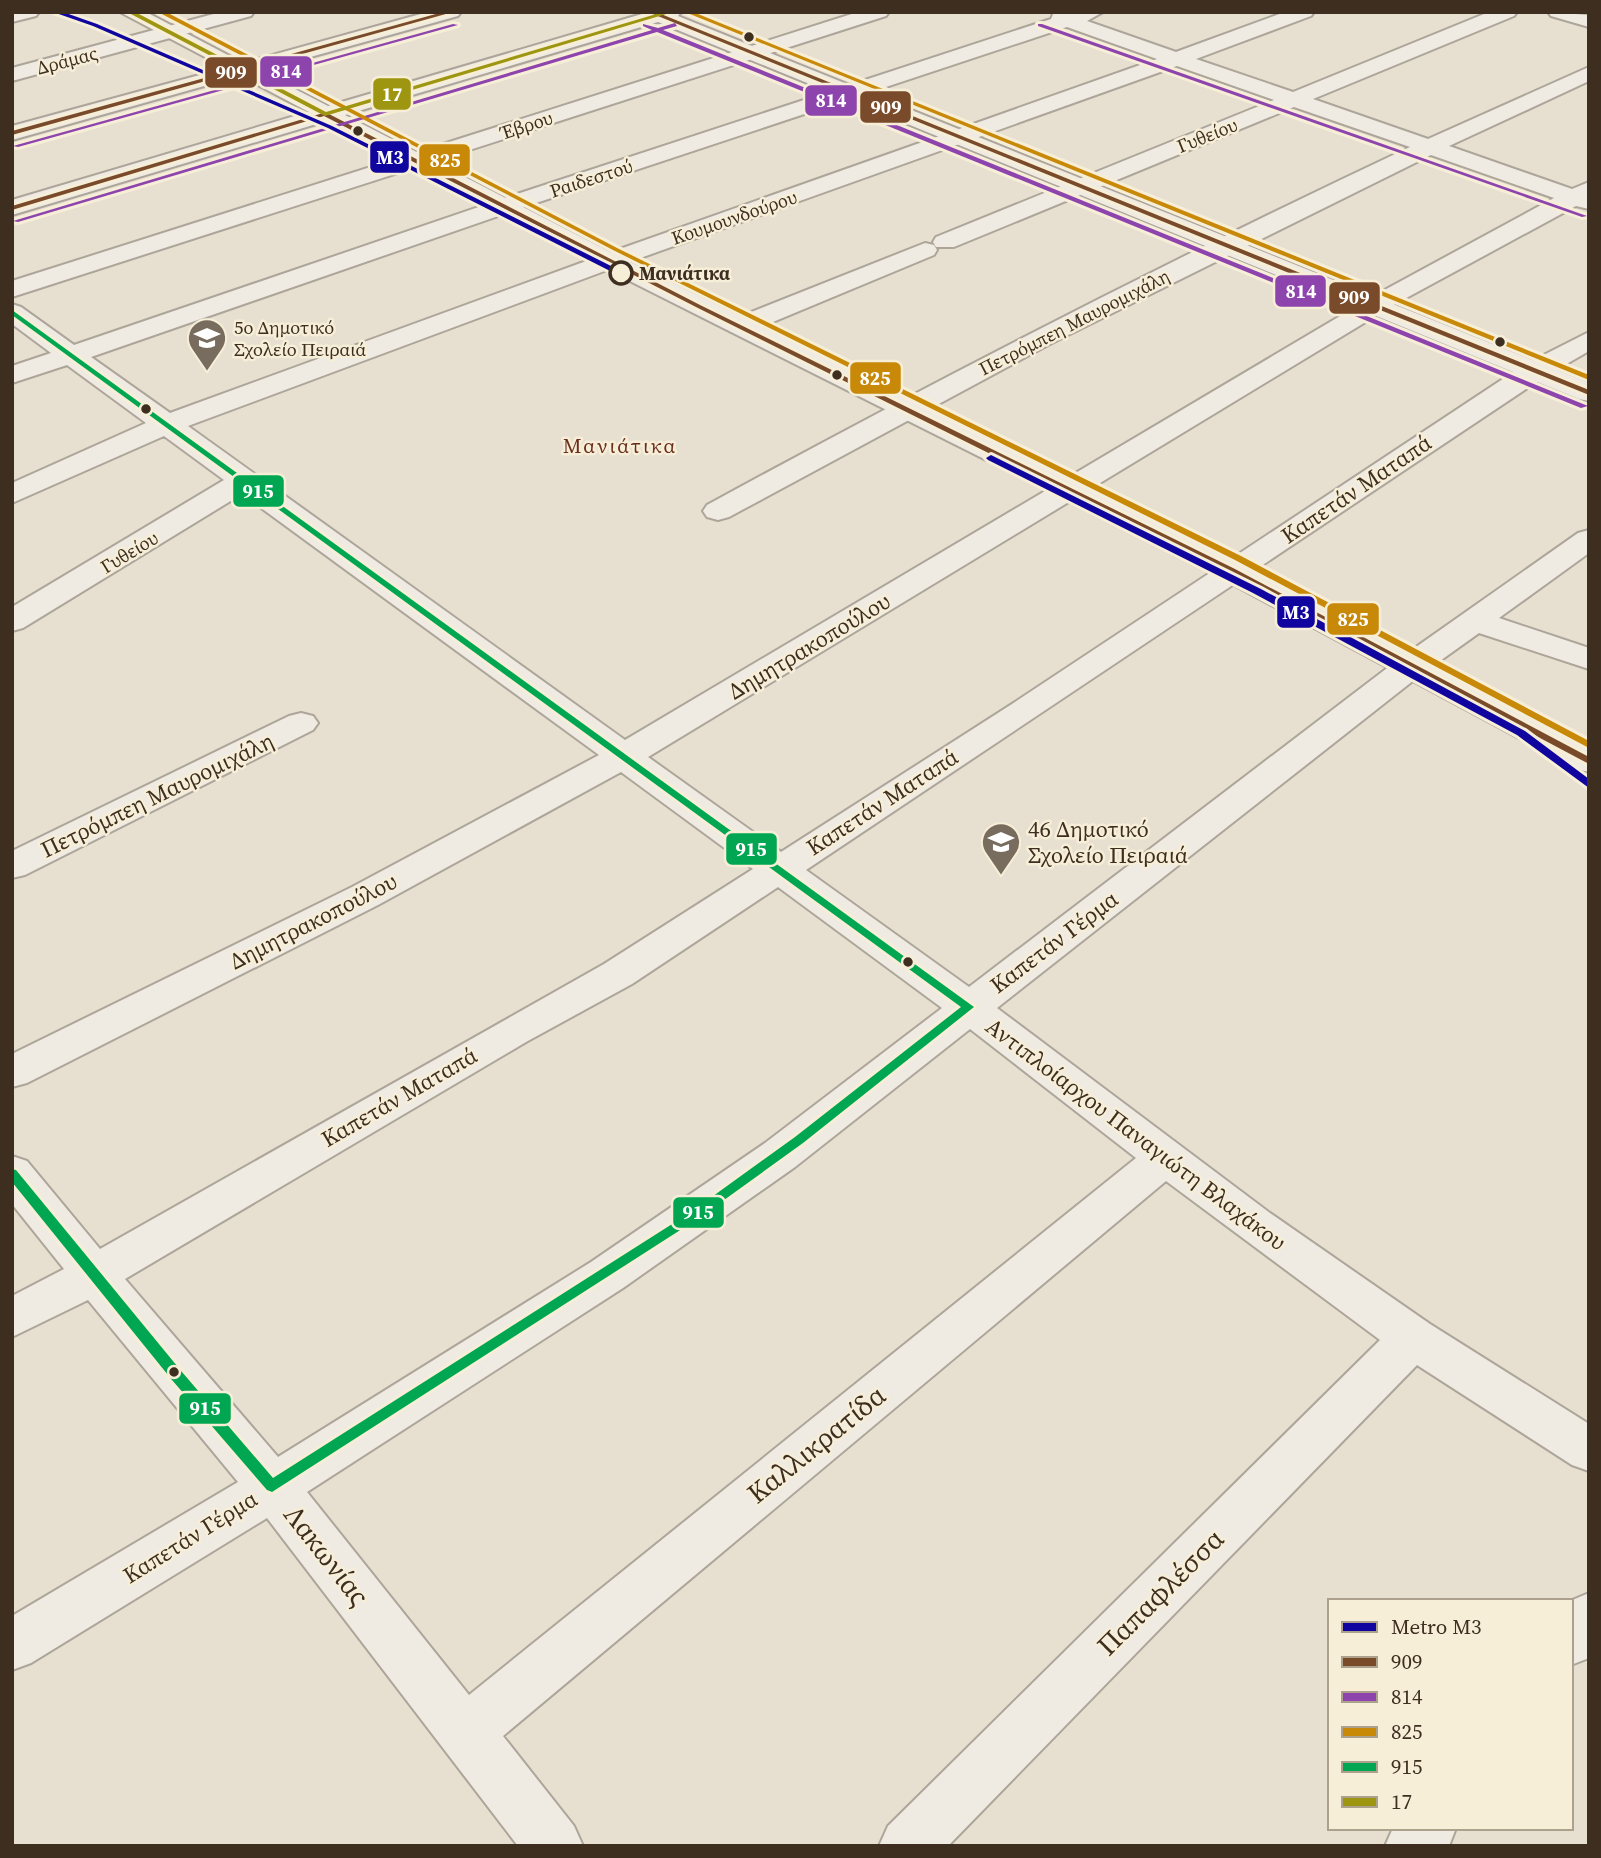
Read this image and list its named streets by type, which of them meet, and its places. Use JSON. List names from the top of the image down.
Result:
{
  "streets": {
    "street": [
      "Δράμας",
      "Έβρου",
      "Γυθείου",
      "Ραιδεστού",
      "Κουμουνδούρου",
      "Πετρόμπεη Μαυρομιχάλη",
      "Καπετάν Ματαπά",
      "Δημητρακοπούλου",
      "Καπετάν Γέρμα",
      "Αντιπλοίαρχου Παναγιώτη Βλαχάκου",
      "Καλλικρατίδα",
      "Λακωνίας",
      "Παπαφλέσσα"
    ]
  },
  "crossings": [
    ["Γυθείου", "Αντιπλοίαρχου Παναγιώτη Βλαχάκου"],
    ["Ραιδεστού", "Αντιπλοίαρχου Παναγιώτη Βλαχάκου"],
    ["Κουμουνδούρου", "Αντιπλοίαρχου Παναγιώτη Βλαχάκου"],
    ["Καπετάν Ματαπά", "Αντιπλοίαρχου Παναγιώτη Βλαχάκου"],
    ["Καπετάν Ματαπά", "Λακωνίας"],
    ["Δημητρακοπούλου", "Αντιπλοίαρχου Παναγιώτη Βλαχάκου"],
    ["Καπετάν Γέρμα", "Αντιπλοίαρχου Παναγιώτη Βλαχάκου"],
    ["Καπετάν Γέρμα", "Λακωνίας"],
    ["Αντιπλοίαρχου Παναγιώτη Βλαχάκου", "Καλλικρατίδα"],
    ["Αντιπλοίαρχου Παναγιώτη Βλαχάκου", "Παπαφλέσσα"],
    ["Καλλικρατίδα", "Λακωνίας"]
  ],
  "districts": ["Μανιάτικα"],
  "places": {
    "other": ["Μανιάτικα"],
    "school or university": ["5ο Δημοτικό Σχολείο Πειραιά", "46 Δημοτικό Σχολείο Πειραιά"]
  },
  "lines": [
    "metro line Μ3",
    "transit line 909",
    "transit line 825",
    "transit line 17",
    "transit line 814",
    "transit line 915"
  ],
  "legend": [
    "Metro Μ3",
    "909",
    "814",
    "825",
    "915",
    "17"
  ]
}
